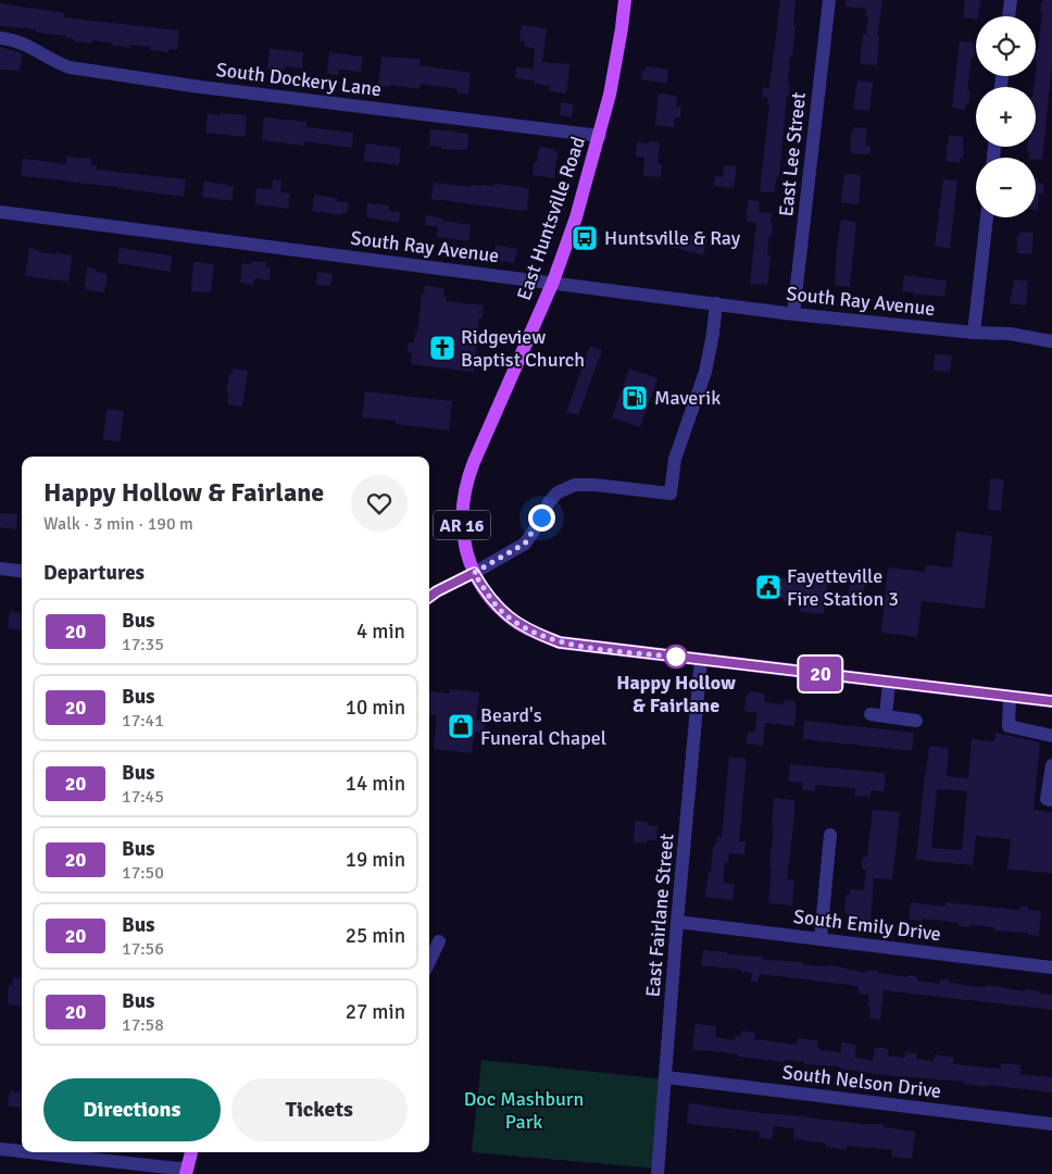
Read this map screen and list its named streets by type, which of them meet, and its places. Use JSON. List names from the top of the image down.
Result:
{
  "streets": {
    "main road": ["East Huntsville Road", "AR 16"],
    "street": [
      "South Dockery Lane",
      "East Lee Street",
      "South Ray Avenue",
      "East Fairlane Street",
      "South Emily Drive",
      "South Nelson Drive"
    ]
  },
  "crossings": [
    ["South Dockery Lane", "East Huntsville Road"],
    ["East Lee Street", "South Ray Avenue"],
    ["East Huntsville Road", "South Ray Avenue"],
    ["East Huntsville Road", "AR 16"],
    ["AR 16", "East Fairlane Street"],
    ["East Fairlane Street", "South Emily Drive"],
    ["East Fairlane Street", "South Nelson Drive"]
  ],
  "parks": ["Doc Mashburn Park"],
  "places": {
    "bus stop": ["Huntsville & Ray"],
    "church": ["Ridgeview Baptist Church"],
    "fuel station": ["Maverik"],
    "public building": ["Fayetteville Fire Station 3"],
    "other": ["Happy Hollow & Fairlane"],
    "shop": ["Beard's Funeral Chapel"]
  },
  "lines": ["bus line 20"],
  "page": {
    "on_map": "20",
    "map_buttons": ["+", "−"],
    "heading": [
      ["Happy Hollow & Fairlane", "Walk · 3 min · 190 m"],
      "Departures"
    ],
    "list": [
      {
        "mark": "20",
        "name": "Bus",
        "note": "17:35",
        "value": "4 min"
      },
      {
        "mark": "20",
        "name": "Bus",
        "note": "17:41",
        "value": "10 min"
      },
      {
        "mark": "20",
        "name": "Bus",
        "note": "17:45",
        "value": "14 min"
      },
      {
        "mark": "20",
        "name": "Bus",
        "note": "17:50",
        "value": "19 min"
      },
      {
        "mark": "20",
        "name": "Bus",
        "note": "17:56",
        "value": "25 min"
      },
      {
        "mark": "20",
        "name": "Bus",
        "note": "17:58",
        "value": "27 min"
      }
    ],
    "buttons": ["Directions", "Tickets"]
  }
}
